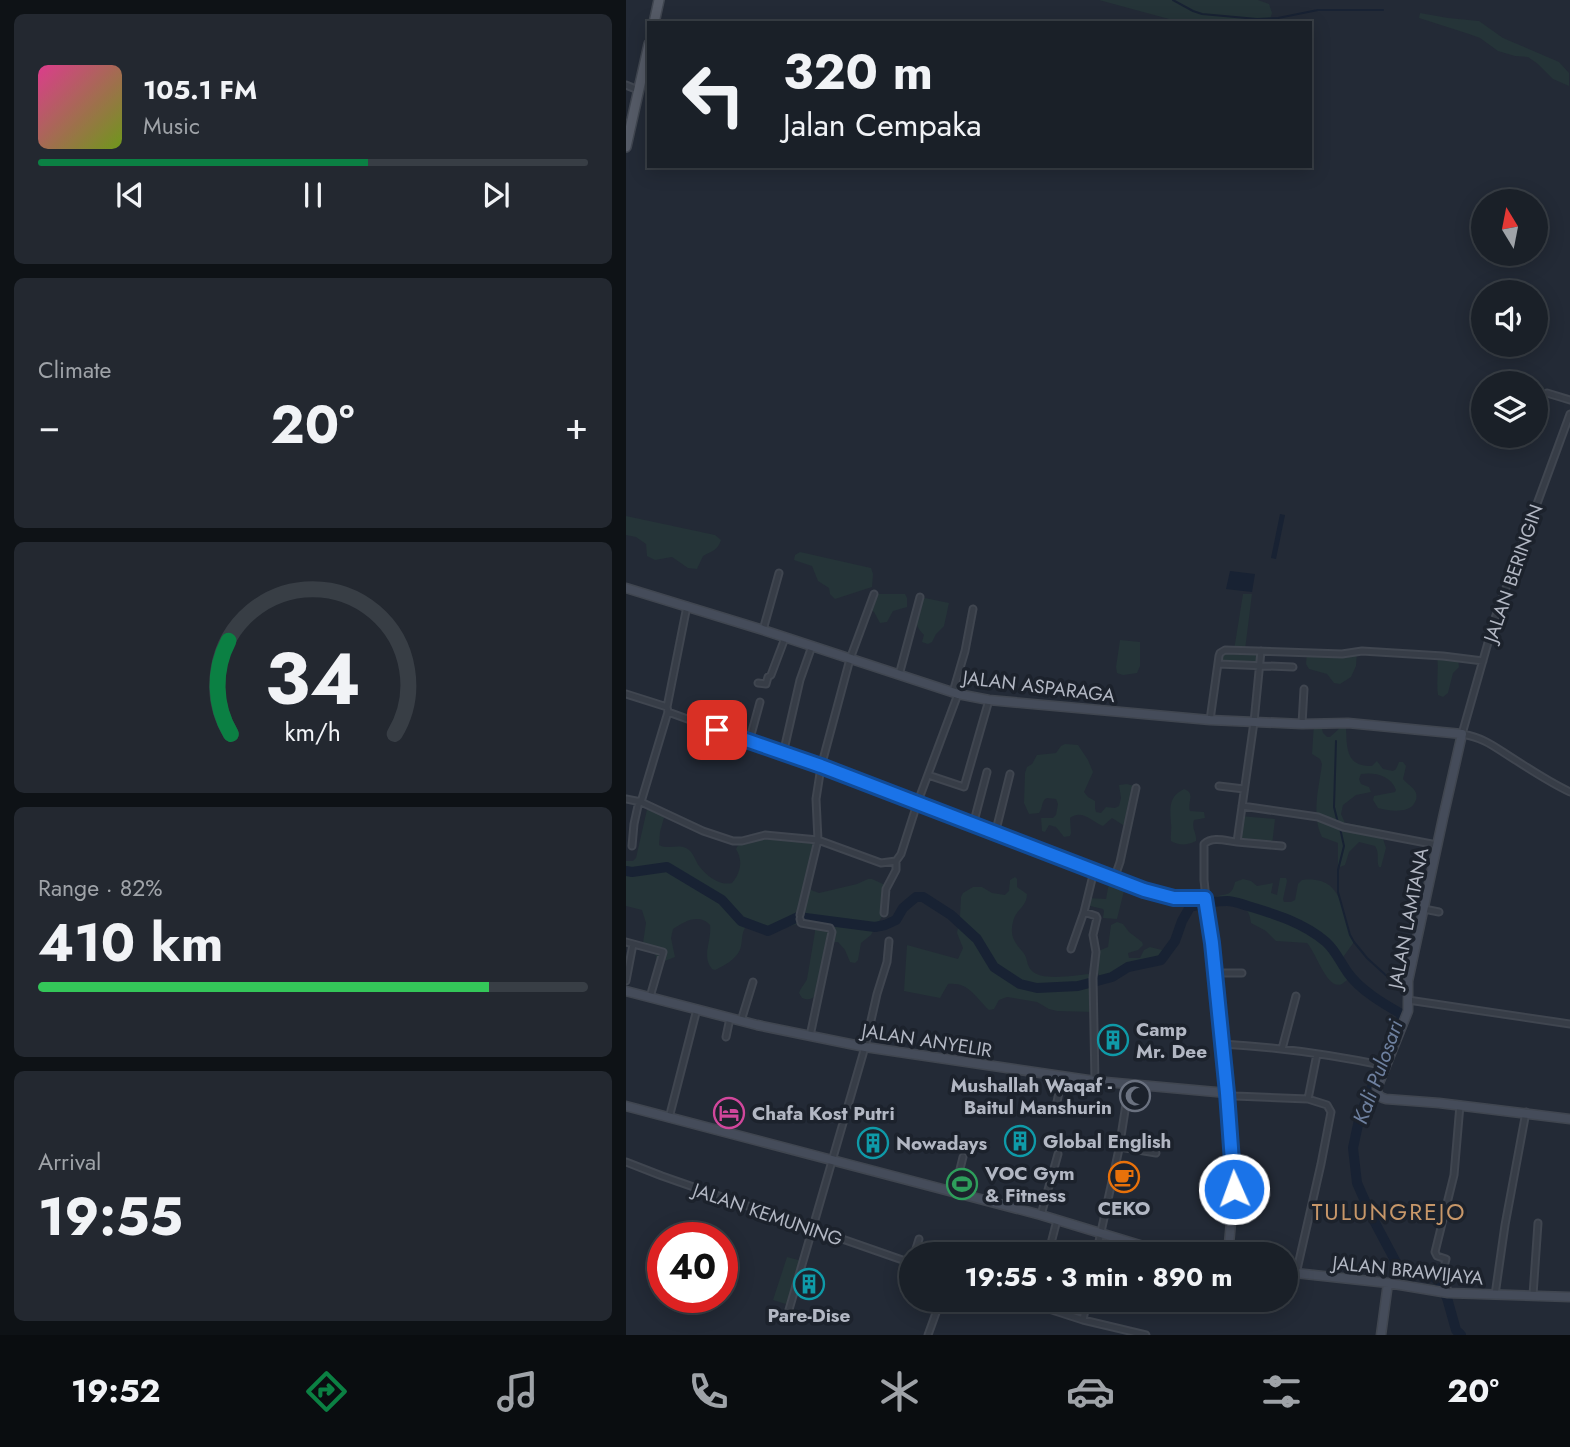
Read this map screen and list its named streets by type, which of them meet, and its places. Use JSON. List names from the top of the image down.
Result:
{
  "streets": {
    "street": [
      "JALAN BERINGIN",
      "JALAN ASPARAGA",
      "JALAN LAMTANA",
      "JALAN ANYELIR",
      "JALAN KEMUNING",
      "JALAN BRAWIJAYA"
    ]
  },
  "crossings": [
    ["JALAN BERINGIN", "JALAN ASPARAGA"],
    ["JALAN BERINGIN", "JALAN LAMTANA"],
    ["JALAN ASPARAGA", "JALAN LAMTANA"]
  ],
  "districts": ["TULUNGREJO"],
  "water": ["Kali Pulosari"],
  "places": {
    "building": [
      "Camp Mr. Dee",
      "Global English",
      "Nowadays",
      "Pare-Dise"
    ],
    "mosque": ["Mushallah Waqaf - Baitul Manshurin"],
    "hotel": ["Chafa Kost Putri"],
    "cafe": ["CEKO"],
    "sports": ["VOC Gym & Fitness"]
  },
  "north": "top",
  "page": {
    "turn": ["320 m", "Jalan Cempaka"],
    "song": ["105.1 FM", "Music"],
    "tile": [
      "Climate",
      ["Range · 82%", "410 km"],
      ["Arrival", "19:55"]
    ],
    "heat": ["−", "20°", "+"],
    "limit": "40",
    "trip": "19:55 · 3 min · 890 m",
    "tabs": ["19:52", "20°"],
    "gauge": ["34", "km/h"]
  }
}
